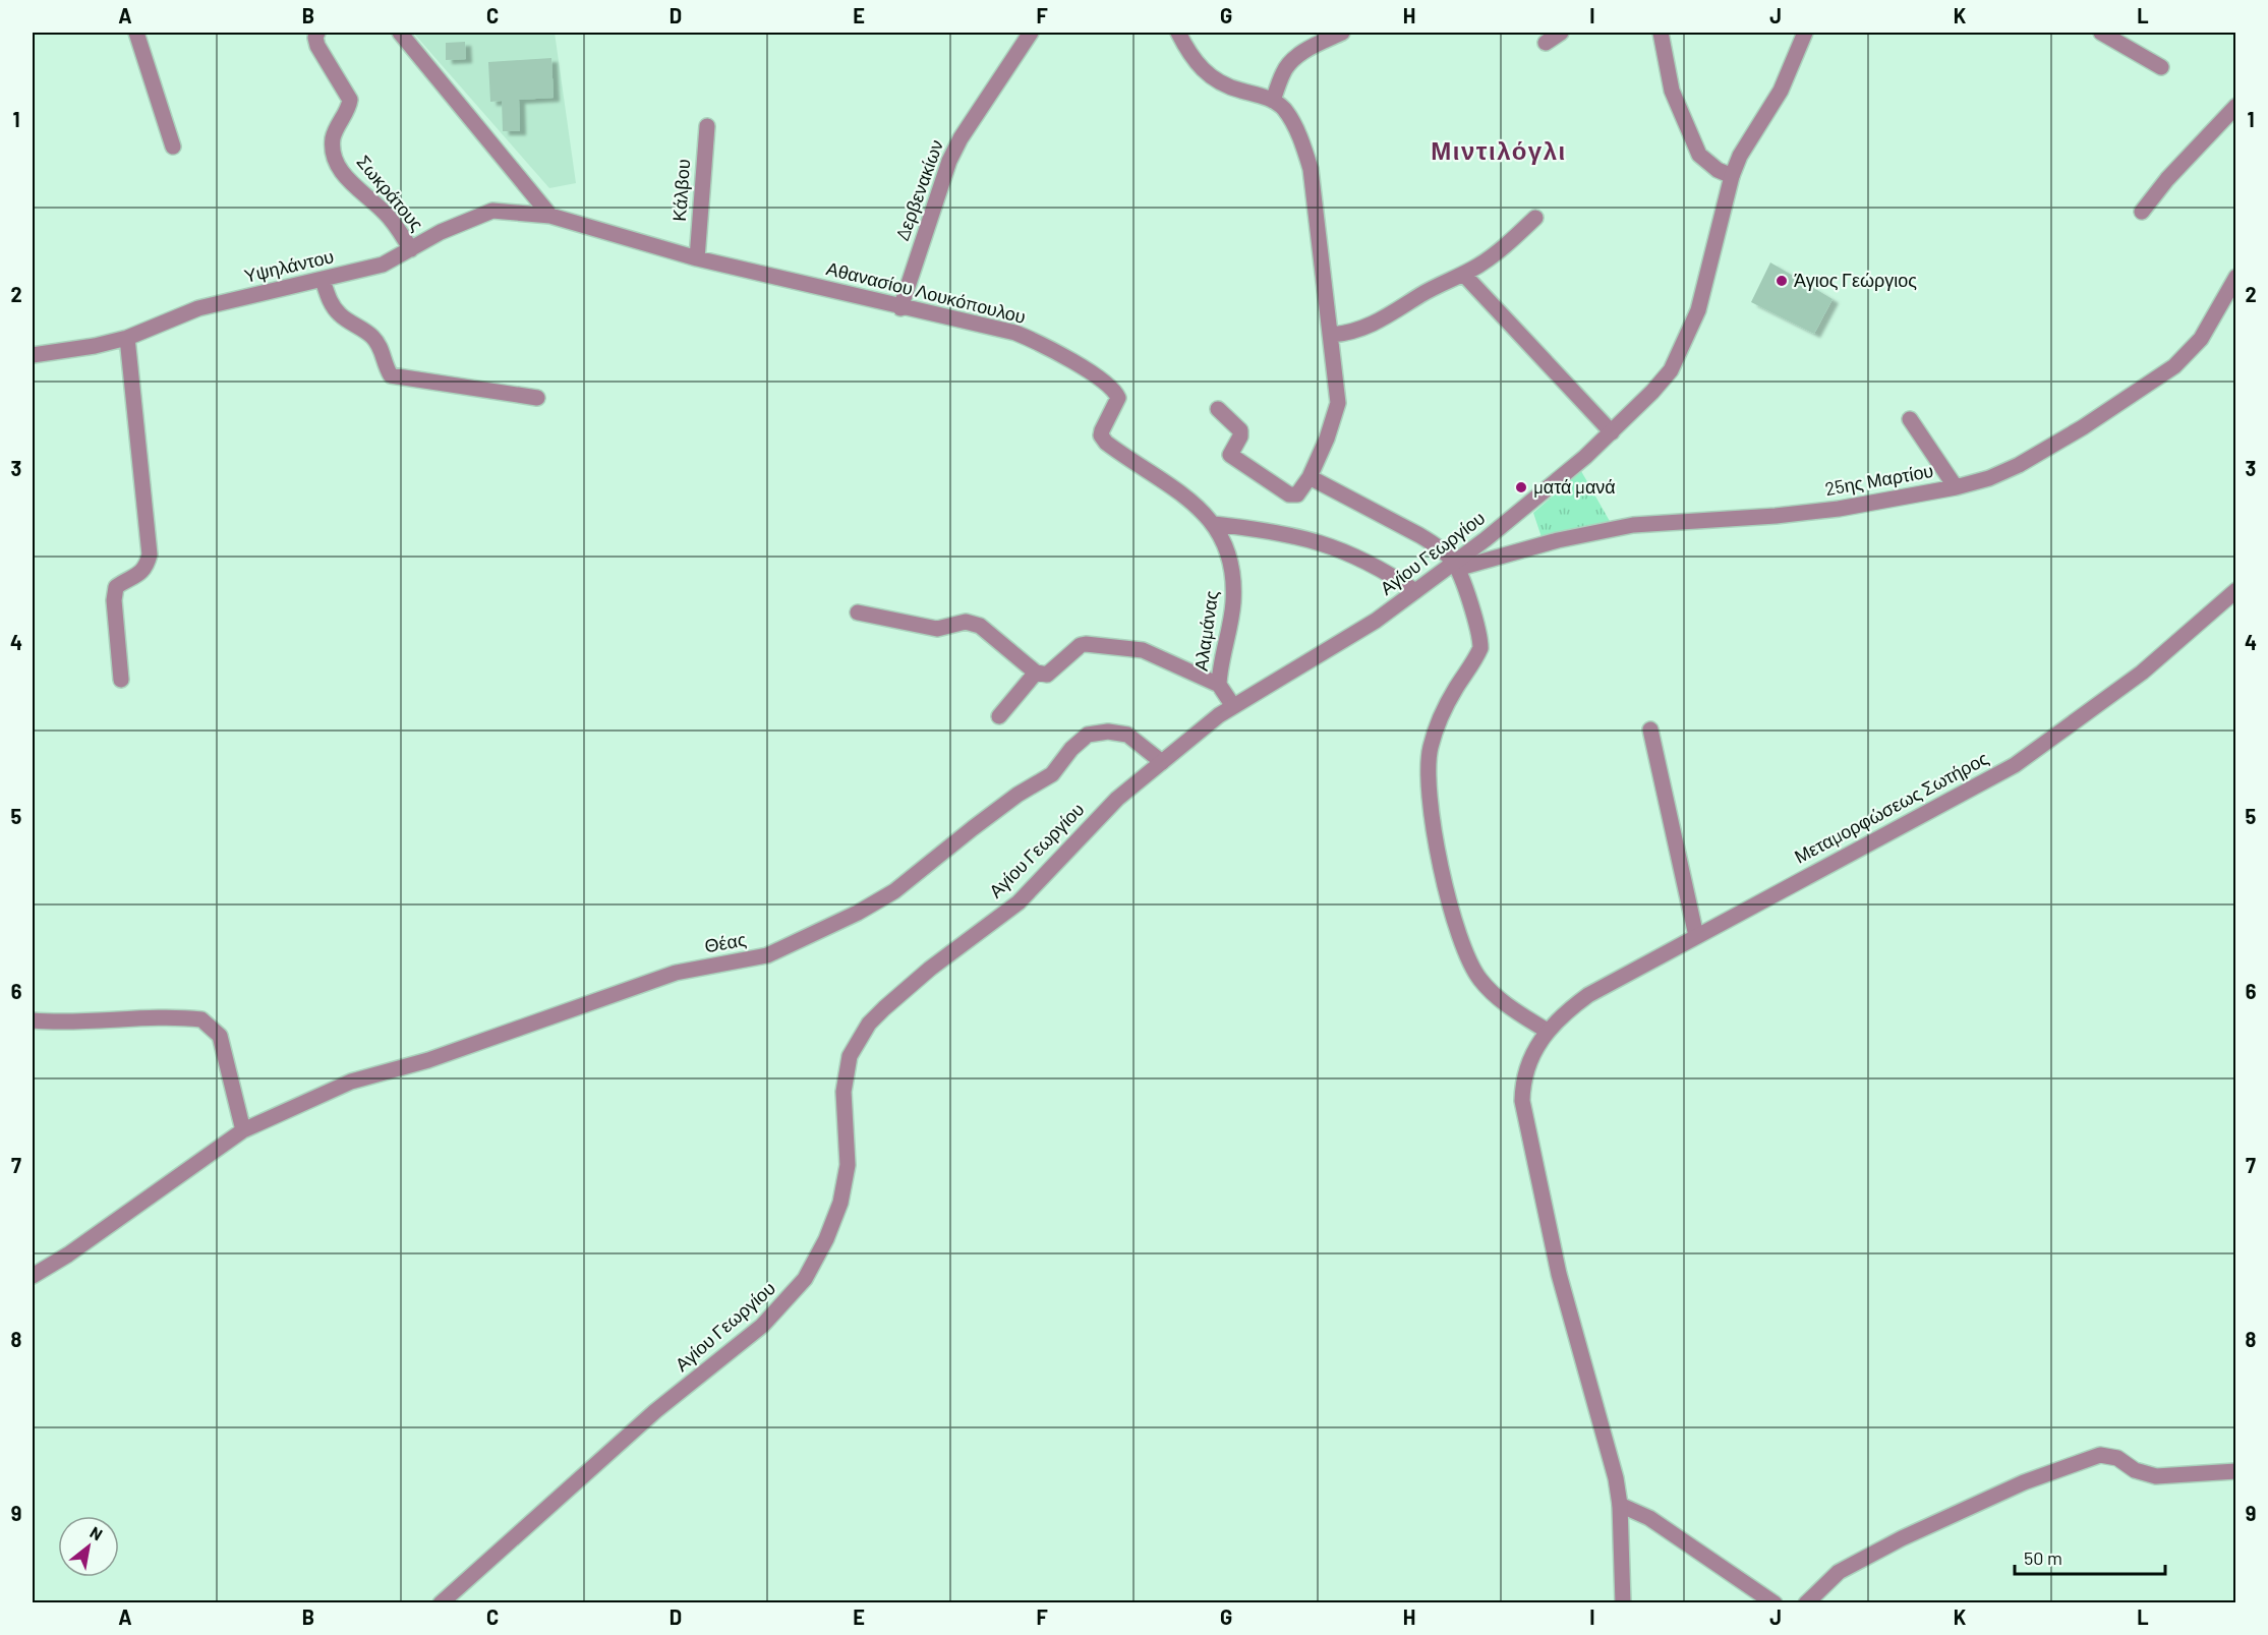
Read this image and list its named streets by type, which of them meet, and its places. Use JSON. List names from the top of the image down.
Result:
{
  "streets": {
    "street": [
      "Κάλβου",
      "Δερβενακίων",
      "Σωκράτους",
      "Υψηλάντου",
      "Αθανασίου Λουκόπουλου",
      "25ης Μαρτίου",
      "Αγίου Γεωργίου",
      "Αλαμάνας",
      "Μεταμορφώσεως Σωτήρος",
      "Θέας"
    ]
  },
  "crossings": [
    ["Κάλβου", "Αθανασίου Λουκόπουλου"],
    ["Δερβενακίων", "Αθανασίου Λουκόπουλου"],
    ["Σωκράτους", "Υψηλάντου"],
    ["Υψηλάντου", "Αθανασίου Λουκόπουλου"],
    ["Αθανασίου Λουκόπουλου", "Αλαμάνας"],
    ["25ης Μαρτίου", "Αγίου Γεωργίου"],
    ["Αγίου Γεωργίου", "Αλαμάνας"],
    ["Αγίου Γεωργίου", "Θέας"]
  ],
  "districts": ["Μιντιλόγλι"],
  "places": ["Άγιος Γεώργιος", "ματά μανά"],
  "scale_bar": "50 m",
  "north": "top right",
  "grid": {
    "columns": [
      "A",
      "B",
      "C",
      "D",
      "E",
      "F",
      "G",
      "H",
      "I",
      "J",
      "K",
      "L"
    ],
    "rows": [
      "1",
      "2",
      "3",
      "4",
      "5",
      "6",
      "7",
      "8",
      "9"
    ]
  }
}
